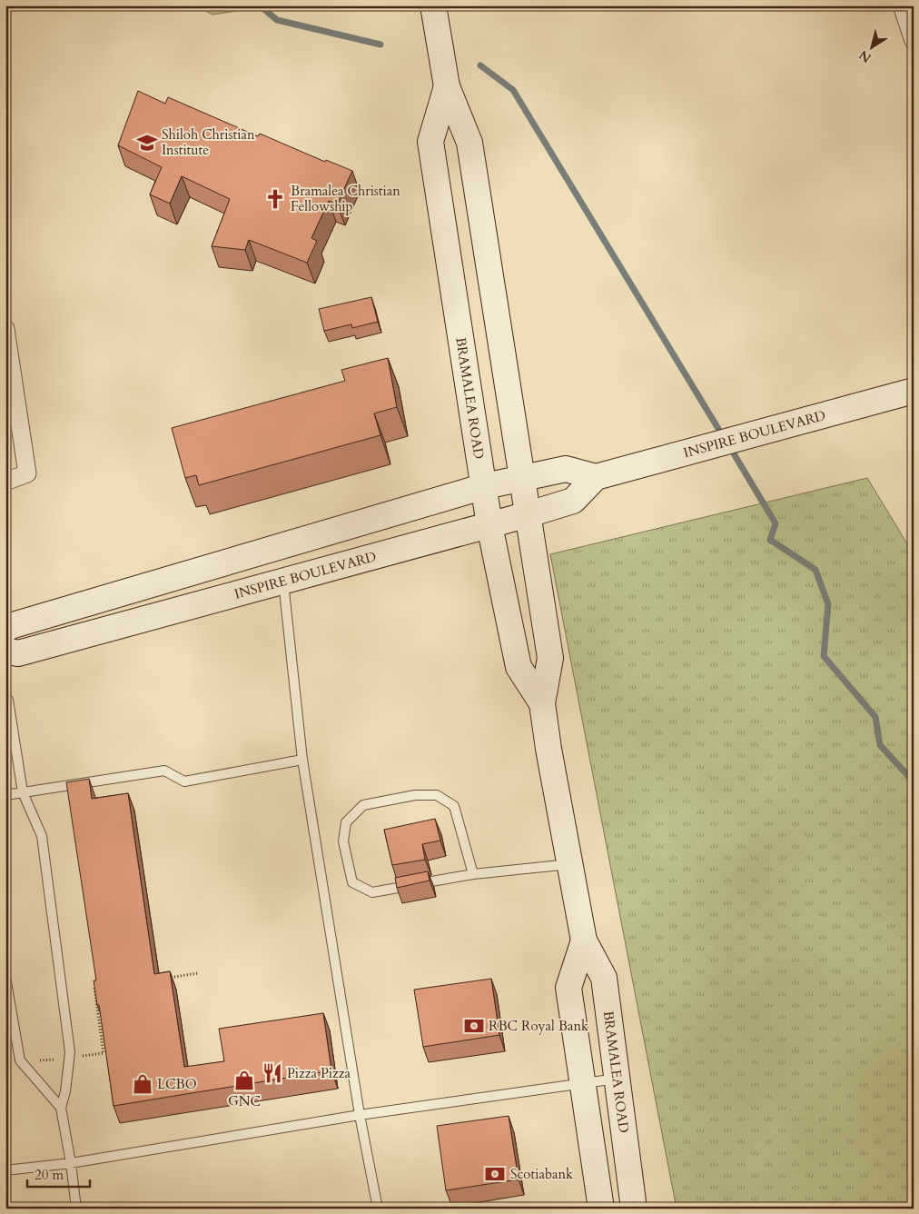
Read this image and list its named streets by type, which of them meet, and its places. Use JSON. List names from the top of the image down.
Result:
{
  "streets": {
    "main road": ["BRAMALEA ROAD", "INSPIRE BOULEVARD"]
  },
  "crossings": [
    ["BRAMALEA ROAD", "INSPIRE BOULEVARD"]
  ],
  "places": {
    "school or university": ["Shiloh Christian Institute"],
    "church": ["Bramalea Christian Fellowship"],
    "bank": ["RBC Royal Bank", "Scotiabank"],
    "restaurant": ["Pizza Pizza"],
    "shop": ["GNC", "LCBO"]
  },
  "scale_bar": "20 m",
  "north": "bottom left"
}
